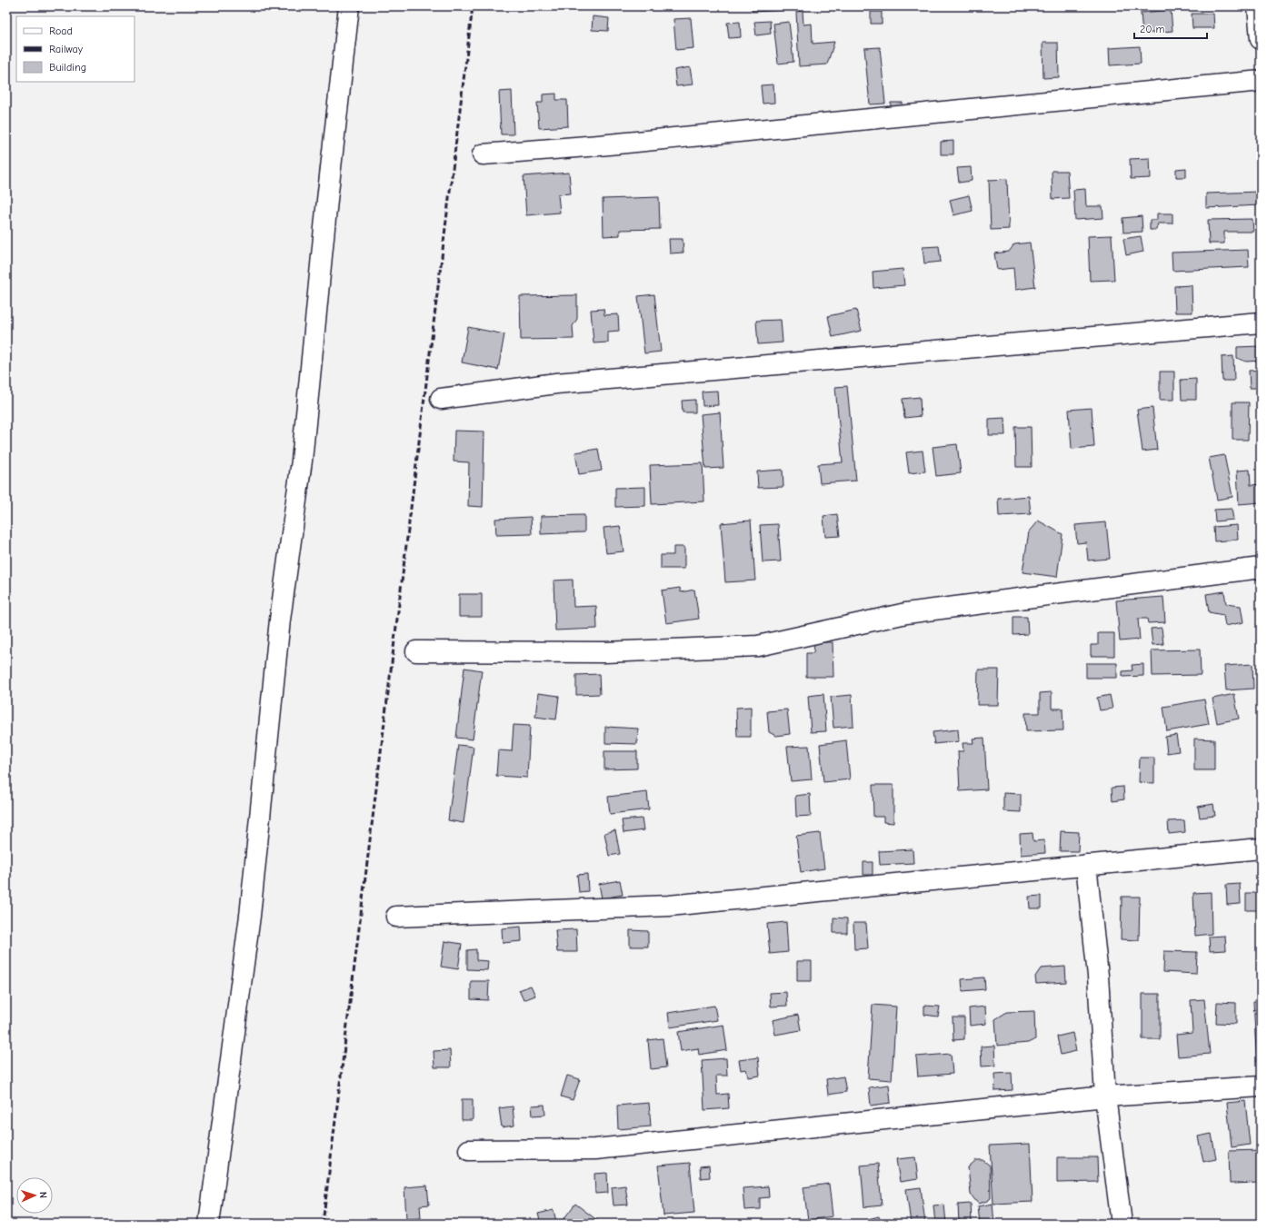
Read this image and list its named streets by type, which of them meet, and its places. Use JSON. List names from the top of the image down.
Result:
{
  "legend": ["Road", "Railway", "Building"],
  "scale_bar": "20 m",
  "north": "right"
}
